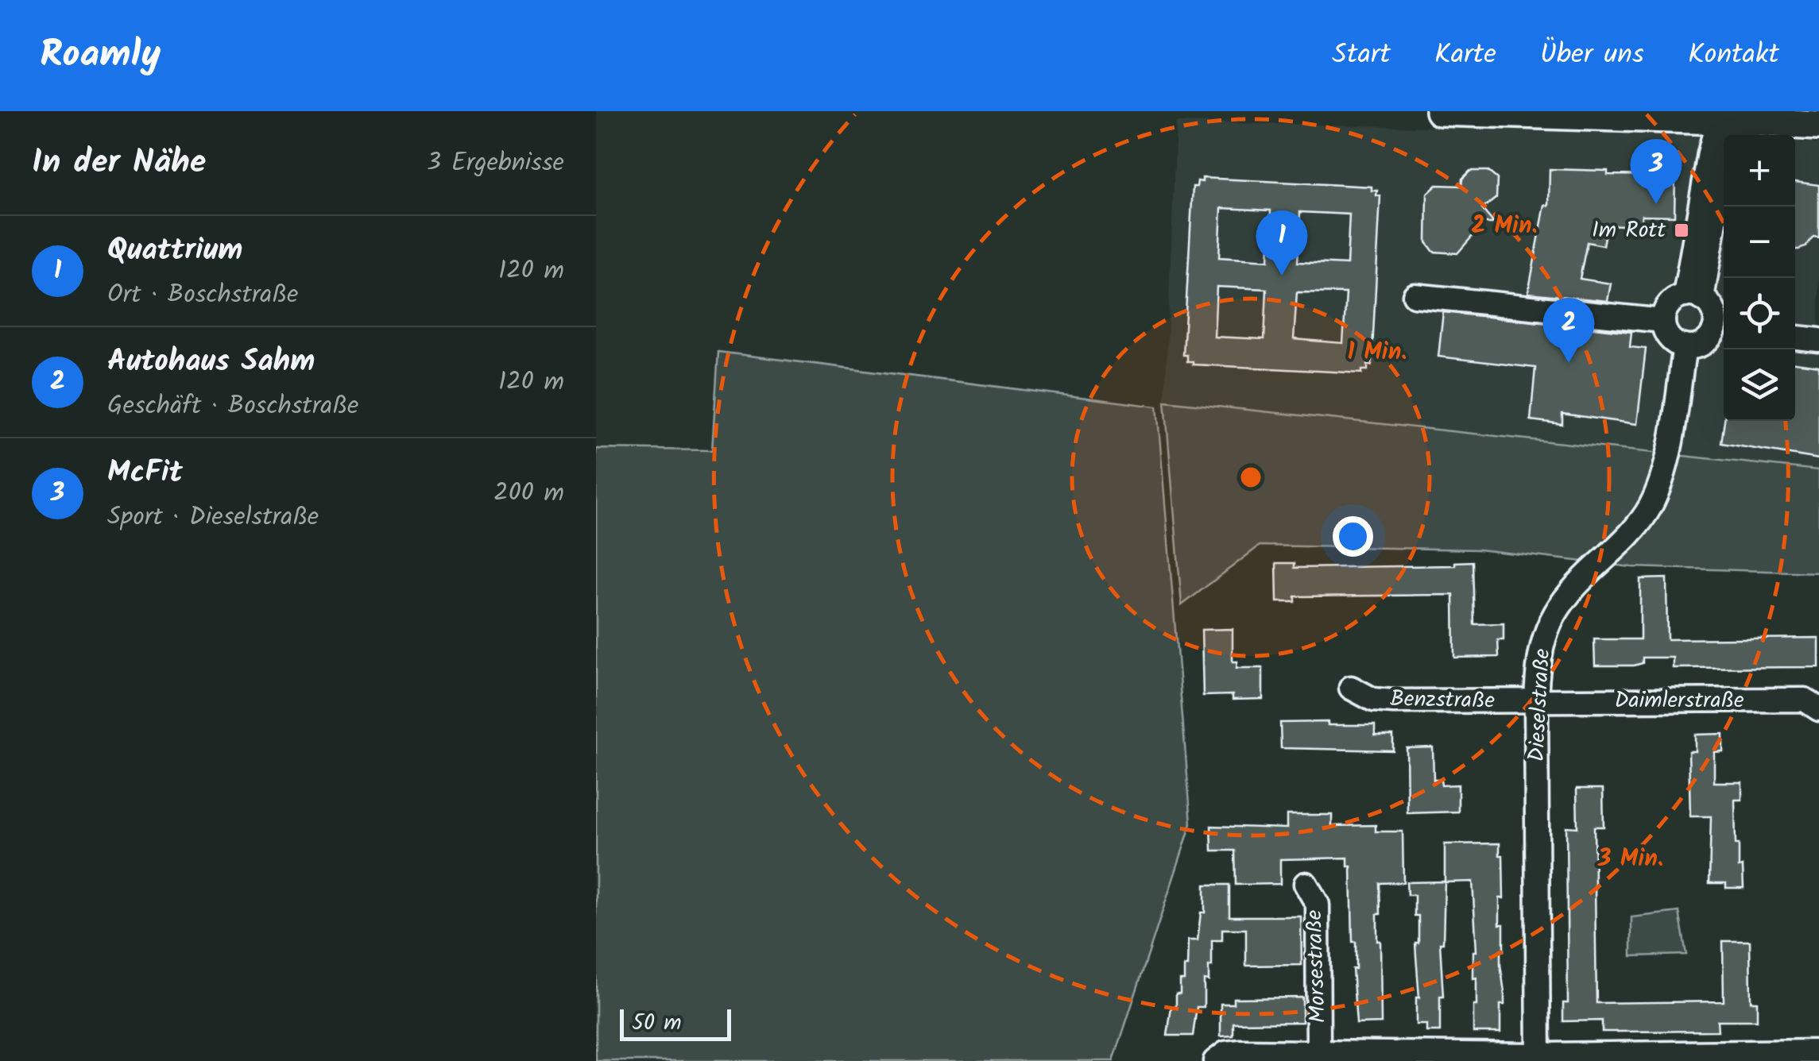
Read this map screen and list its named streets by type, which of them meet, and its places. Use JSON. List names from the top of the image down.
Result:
{
  "streets": {
    "street": [
      "Benzstraße",
      "Daimlerstraße",
      "Dieselstraße",
      "Morsestraße"
    ]
  },
  "crossings": [
    ["Benzstraße", "Daimlerstraße"],
    ["Benzstraße", "Dieselstraße"],
    ["Daimlerstraße", "Dieselstraße"]
  ],
  "places": {
    "transit": ["Im Rott"]
  },
  "scale_bar": "50 m",
  "page": {
    "header": "Roamly",
    "nav": [
      "Start",
      "Karte",
      "Über uns",
      "Kontakt"
    ],
    "heading": ["In der Nähe", "3 Ergebnisse"],
    "map_buttons": ["+", "−"],
    "pins": ["3", "1", "2"],
    "list": [
      {
        "mark": "1",
        "name": "Quattrium",
        "note": "Ort · Boschstraße",
        "value": "120 m"
      },
      {
        "mark": "2",
        "name": "Autohaus Sahm",
        "note": "Geschäft · Boschstraße",
        "value": "120 m"
      },
      {
        "mark": "3",
        "name": "McFit",
        "note": "Sport · Dieselstraße",
        "value": "200 m"
      }
    ],
    "scale": "50 m"
  },
  "rings": ["2 Min.", "1 Min.", "3 Min."]
}
